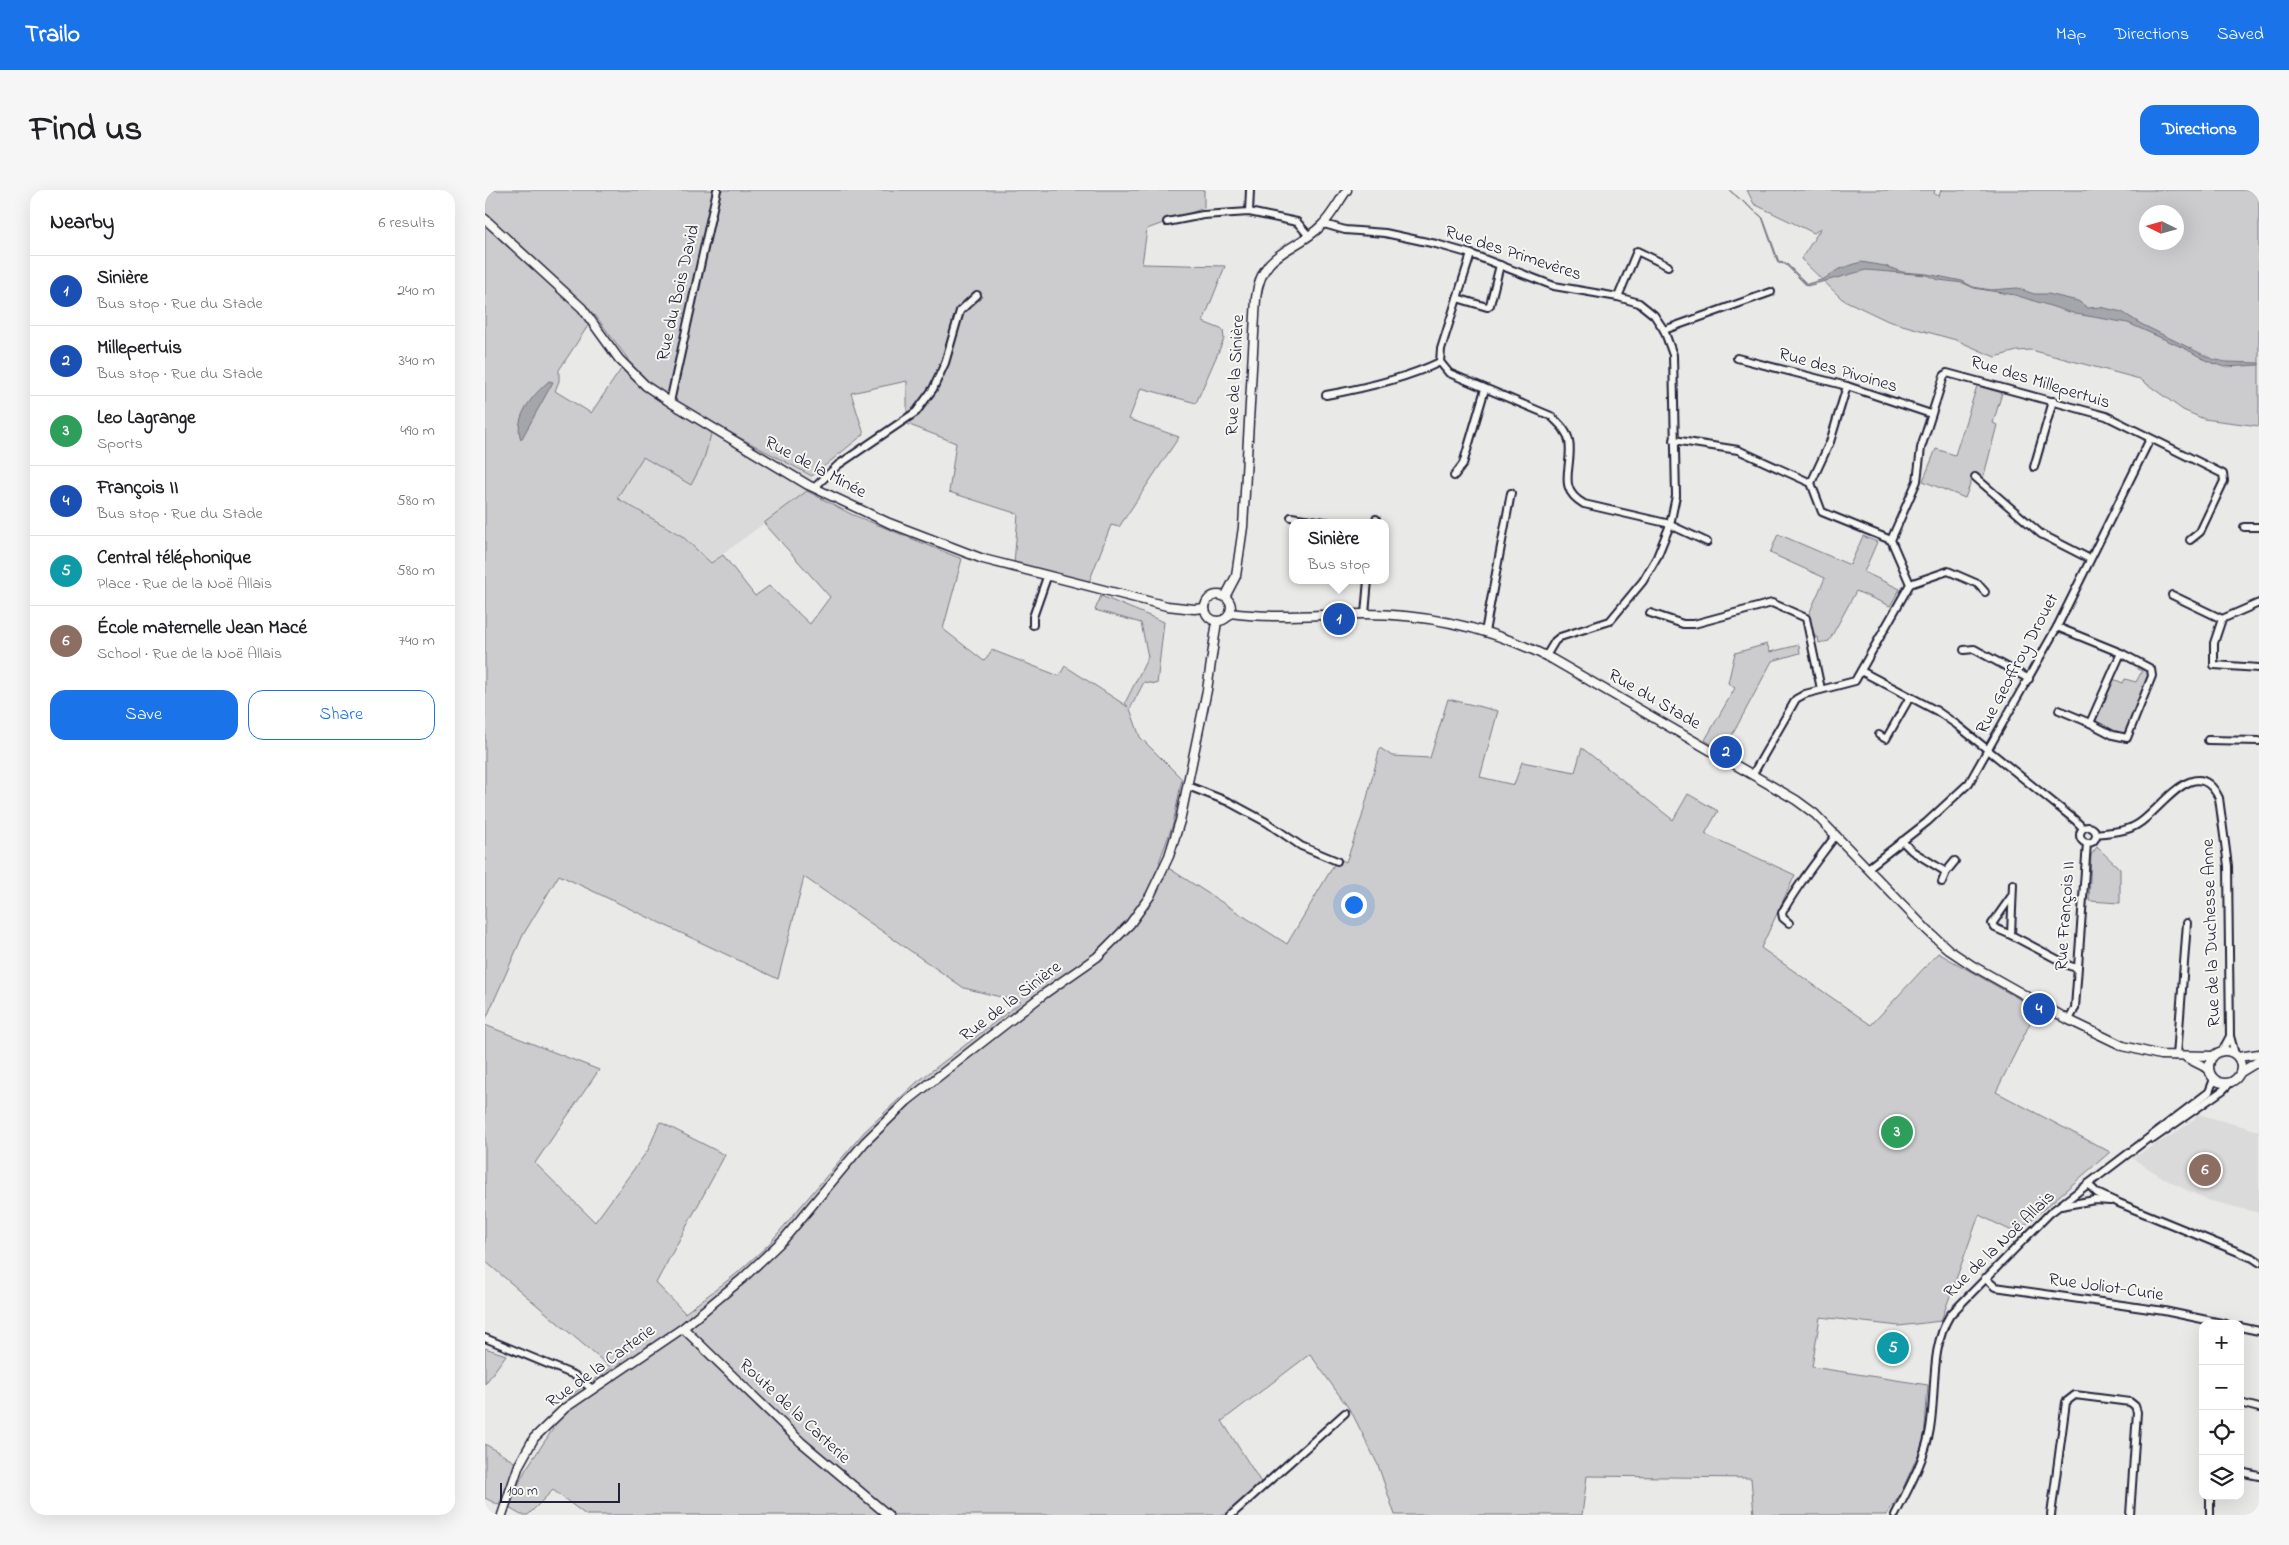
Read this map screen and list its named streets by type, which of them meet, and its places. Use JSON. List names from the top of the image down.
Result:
{
  "streets": {
    "street": [
      "Rue des Primevères",
      "Rue du Bois David",
      "Rue des Pivoines",
      "Rue de la Sinière",
      "Rue des Millepertuis",
      "Rue de la Minée",
      "Rue Geoffroy Drouet",
      "Rue du Stade",
      "Rue François II",
      "Rue de la Duchesse Anne",
      "Rue de la Noë Allais",
      "Rue Joliot-Curie",
      "Rue de la Carterie",
      "Route de la Carterie"
    ]
  },
  "crossings": [
    ["Rue des Primevères", "Rue de la Sinière"],
    ["Rue des Primevères", "Rue du Stade"],
    ["Rue du Bois David", "Rue de la Minée"],
    ["Rue des Pivoines", "Rue des Millepertuis"],
    ["Rue de la Sinière", "Rue de la Minée"],
    ["Rue de la Sinière", "Rue du Stade"],
    ["Rue de la Sinière", "Rue de la Carterie"],
    ["Rue de la Sinière", "Route de la Carterie"],
    ["Rue des Millepertuis", "Rue Geoffroy Drouet"],
    ["Rue de la Minée", "Rue du Stade"],
    ["Rue Geoffroy Drouet", "Rue du Stade"],
    ["Rue du Stade", "Rue François II"],
    ["Rue du Stade", "Rue de la Duchesse Anne"],
    ["Rue du Stade", "Rue de la Noë Allais"],
    ["Rue François II", "Rue de la Duchesse Anne"],
    ["Rue de la Duchesse Anne", "Rue de la Noë Allais"],
    ["Rue de la Noë Allais", "Rue Joliot-Curie"],
    ["Rue de la Carterie", "Route de la Carterie"]
  ],
  "scale_bar": "100 m",
  "north": "left",
  "page": {
    "header": "Trailo",
    "nav": ["Map", "Directions", "Saved"],
    "title": "Find us",
    "buttons": [
      "Directions",
      ["Save", "Share"]
    ],
    "heading": ["Nearby", "6 results"],
    "list": [
      {
        "mark": "1",
        "name": "Sinière",
        "note": "Bus stop · Rue du Stade",
        "value": "240 m"
      },
      {
        "mark": "2",
        "name": "Millepertuis",
        "note": "Bus stop · Rue du Stade",
        "value": "340 m"
      },
      {
        "mark": "3",
        "name": "Leo Lagrange",
        "note": "Sports",
        "value": "490 m"
      },
      {
        "mark": "4",
        "name": "François II",
        "note": "Bus stop · Rue du Stade",
        "value": "580 m"
      },
      {
        "mark": "5",
        "name": "Central téléphonique",
        "note": "Place · Rue de la Noë Allais",
        "value": "580 m"
      },
      {
        "mark": "6",
        "name": "École maternelle Jean Macé",
        "note": "School · Rue de la Noë Allais",
        "value": "740 m"
      }
    ],
    "popup": ["Sinière", "Bus stop"],
    "pins": [
      "1",
      "2",
      "4",
      "3",
      "6",
      "5"
    ],
    "map_buttons": ["+", "−"],
    "scale": "100 m"
  }
}
